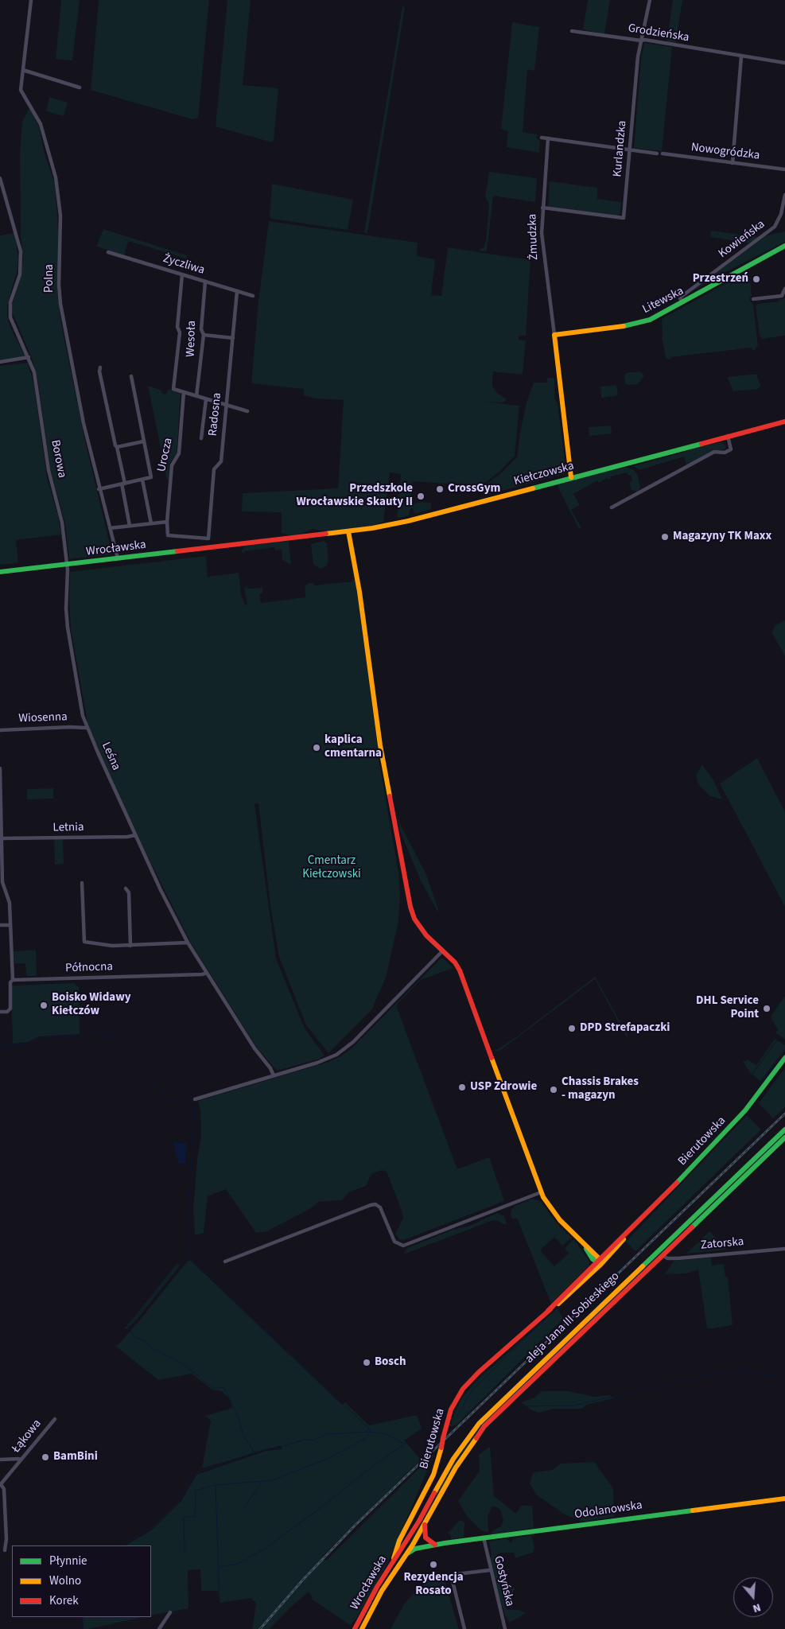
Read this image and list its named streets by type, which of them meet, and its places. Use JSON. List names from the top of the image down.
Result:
{
  "streets": {
    "street": [
      "Grodzieńska",
      "Kurlandzka",
      "Nowogródzka",
      "Żmudzka",
      "Kowieńska",
      "Życzliwa",
      "Polna",
      "Litewska",
      "Wesoła",
      "Radosna",
      "Urocza",
      "Borowa",
      "Kiełczowska",
      "Wrocławska",
      "Wiosenna",
      "Leśna",
      "Letnia",
      "Północna",
      "Bierutowska",
      "Zatorska",
      "aleja Jana III Sobieskiego",
      "Łąkowa",
      "Odolanowska",
      "Gostyńska"
    ]
  },
  "crossings": [
    ["Grodzieńska", "Kurlandzka"],
    ["Kurlandzka", "Żmudzka"],
    ["Żmudzka", "Litewska"],
    ["Żmudzka", "Kiełczowska"],
    ["Kowieńska", "Litewska"],
    ["Życzliwa", "Wesoła"],
    ["Życzliwa", "Radosna"],
    ["Polna", "Wrocławska"],
    ["Radosna", "Urocza"],
    ["Borowa", "Wrocławska"],
    ["Borowa", "Leśna"],
    ["Kiełczowska", "Wrocławska"],
    ["Wrocławska", "Leśna"],
    ["Wrocławska", "Bierutowska"],
    ["Wrocławska", "aleja Jana III Sobieskiego"],
    ["Wrocławska", "Odolanowska"],
    ["Wiosenna", "Leśna"],
    ["Leśna", "Letnia"],
    ["Leśna", "Północna"],
    ["Bierutowska", "aleja Jana III Sobieskiego"],
    ["Bierutowska", "Odolanowska"],
    ["Zatorska", "aleja Jana III Sobieskiego"],
    ["aleja Jana III Sobieskiego", "Odolanowska"],
    ["Odolanowska", "Gostyńska"]
  ],
  "parks": ["Cmentarz Kiełczowski"],
  "places": [
    "Przestrzeń",
    "CrossGym",
    "Przedszkole Wrocławskie Skauty II",
    "Magazyny TK Maxx",
    "kaplica cmentarna",
    "Boisko Widawy Kiełczów",
    "DHL Service Point",
    "DPD Strefapaczki",
    "USP Zdrowie",
    "Chassis Brakes - magazyn",
    "Bosch",
    "BamBini",
    "Rezydencja Rosato"
  ],
  "legend": ["Płynnie", "Wolno", "Korek"],
  "north": "bottom"
}
